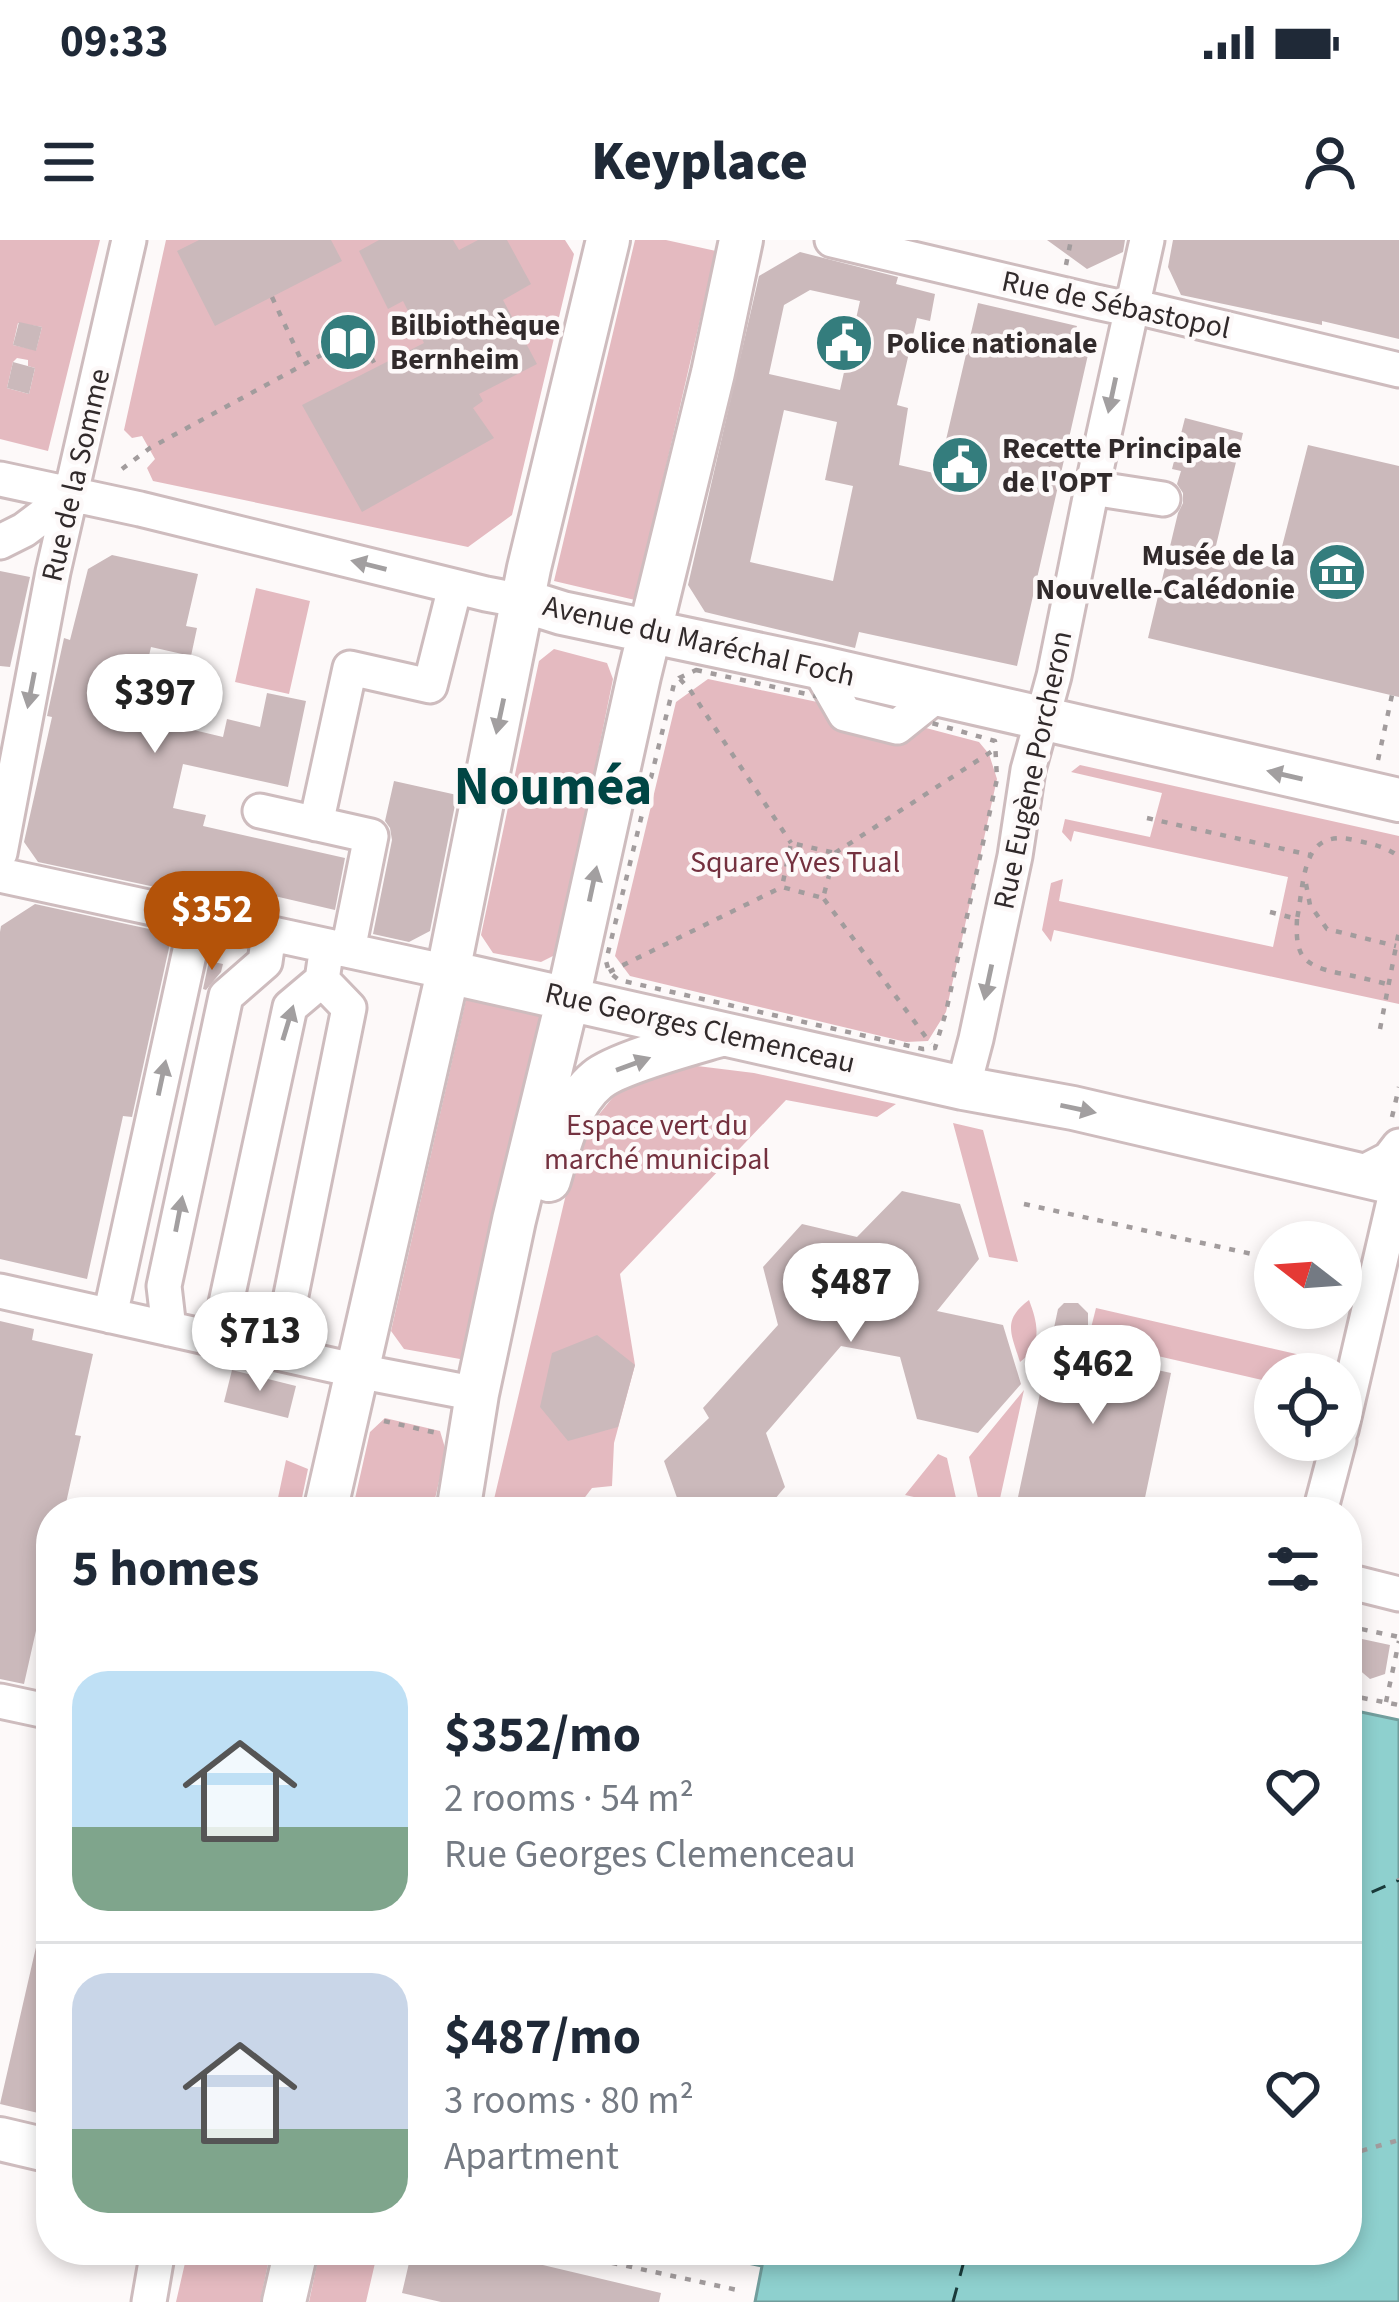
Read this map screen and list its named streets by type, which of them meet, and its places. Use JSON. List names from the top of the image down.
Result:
{
  "streets": {
    "main road": ["Avenue du Maréchal Foch", "Rue Georges Clemenceau"],
    "street": ["Rue de Sébastopol", "Rue de la Somme", "Rue Eugène Porcheron"]
  },
  "crossings": [
    ["Rue de Sébastopol", "Rue Eugène Porcheron"],
    ["Rue de la Somme", "Avenue du Maréchal Foch"],
    ["Avenue du Maréchal Foch", "Rue Eugène Porcheron"],
    ["Rue Eugène Porcheron", "Rue Georges Clemenceau"]
  ],
  "one_way": ["Rue de la Somme", "Avenue du Maréchal Foch", "Rue Eugène Porcheron"],
  "districts": ["Nouméa"],
  "parks": ["Square Yves Tual", "Espace vert du marché municipal"],
  "places": {
    "library": ["Bilbiothèque Bernheim"],
    "public building": ["Police nationale", "Recette Principale de l'OPT"],
    "museum": ["Musée de la Nouvelle-Calédonie"]
  },
  "north": "left",
  "page": {
    "status": "09:33",
    "header": "Keyplace",
    "price": [
      "$397",
      "$352",
      "$487",
      "$713",
      "$462"
    ],
    "heading": "5 homes",
    "list": [
      {
        "name": "$352/mo",
        "note": "2 rooms · 54 m² · Rue Georges Clemenceau"
      },
      {
        "name": "$487/mo",
        "note": "3 rooms · 80 m² · Apartment"
      }
    ]
  }
}
